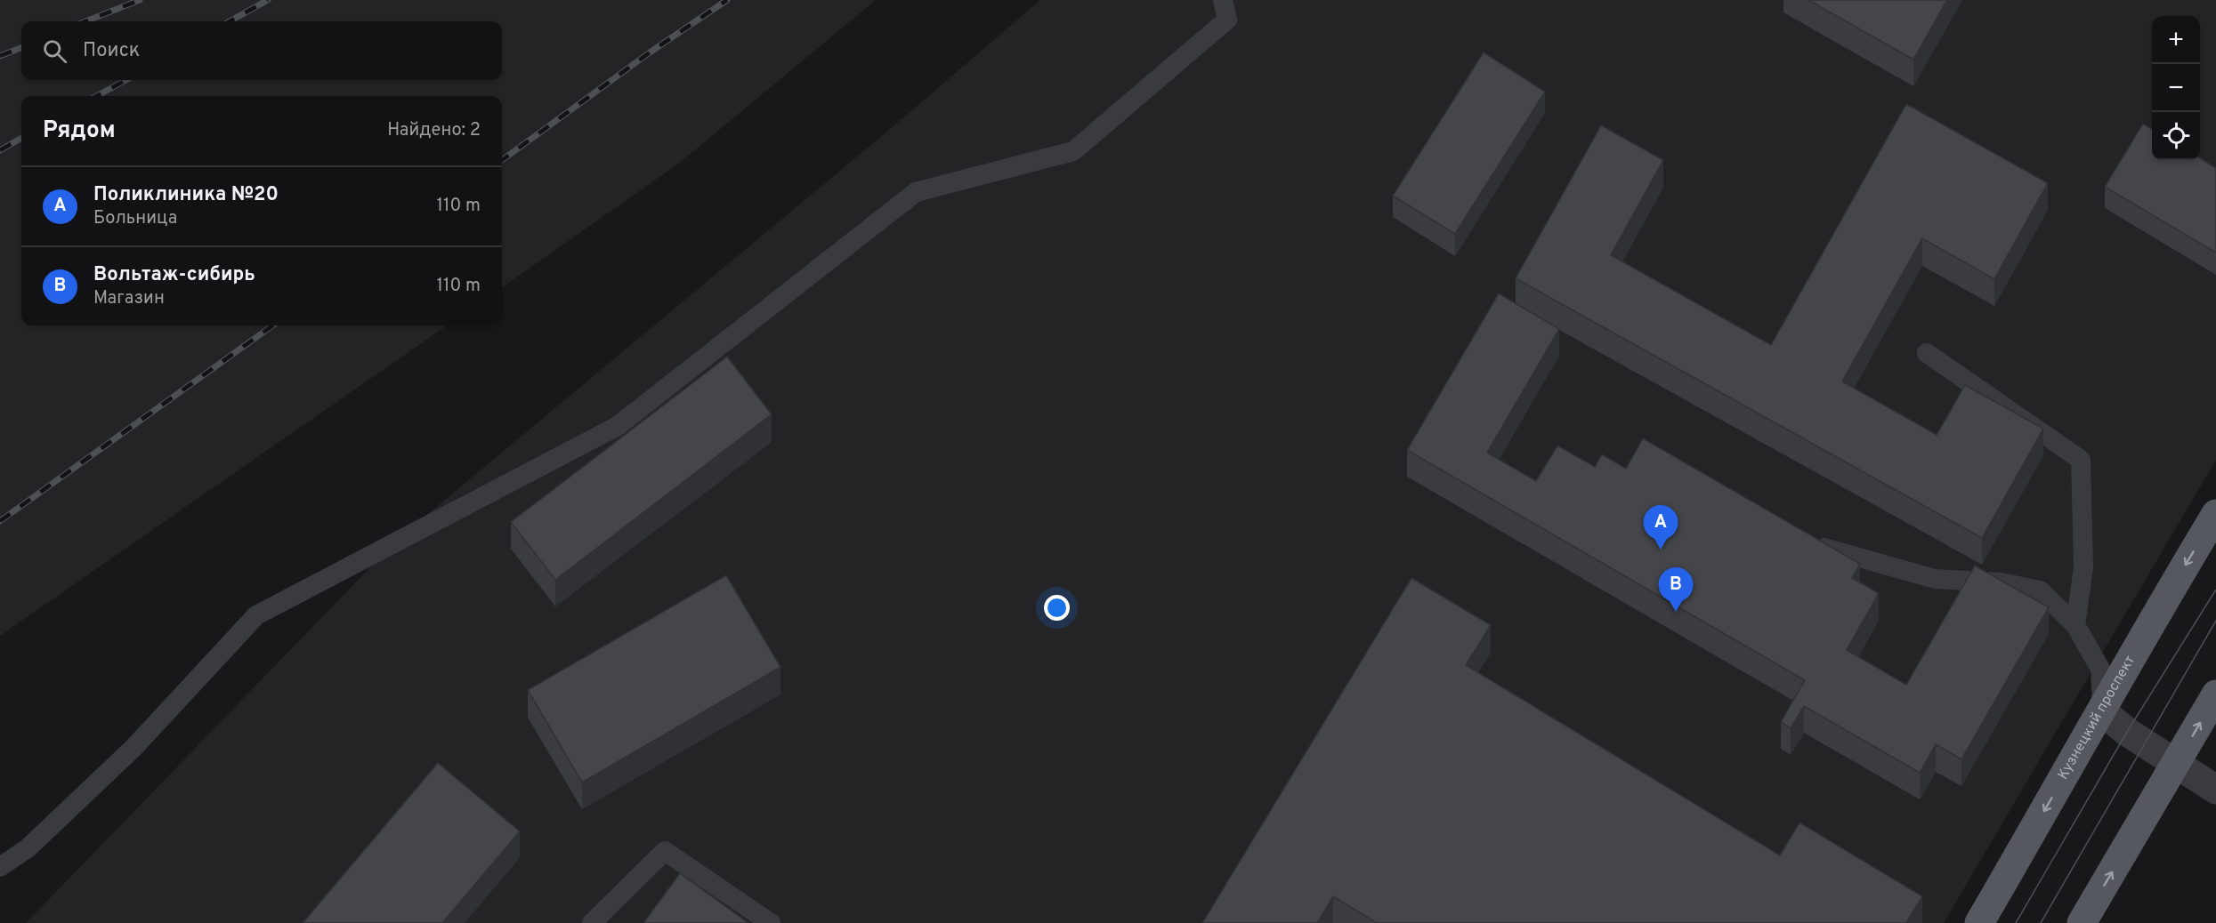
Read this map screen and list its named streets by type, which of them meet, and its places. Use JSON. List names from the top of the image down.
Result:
{
  "streets": {
    "main road": ["Кузнецкий проспект"]
  },
  "page": {
    "map_buttons": ["+", "−"],
    "search": "Поиск",
    "heading": ["Рядом", "Найдено: 2"],
    "list": [
      {
        "mark": "A",
        "name": "Поликлиника №20",
        "note": "Больница",
        "value": "110 m"
      },
      {
        "mark": "B",
        "name": "Вольтаж-сибирь",
        "note": "Магазин",
        "value": "110 m"
      }
    ],
    "pins": ["A", "B"]
  }
}
